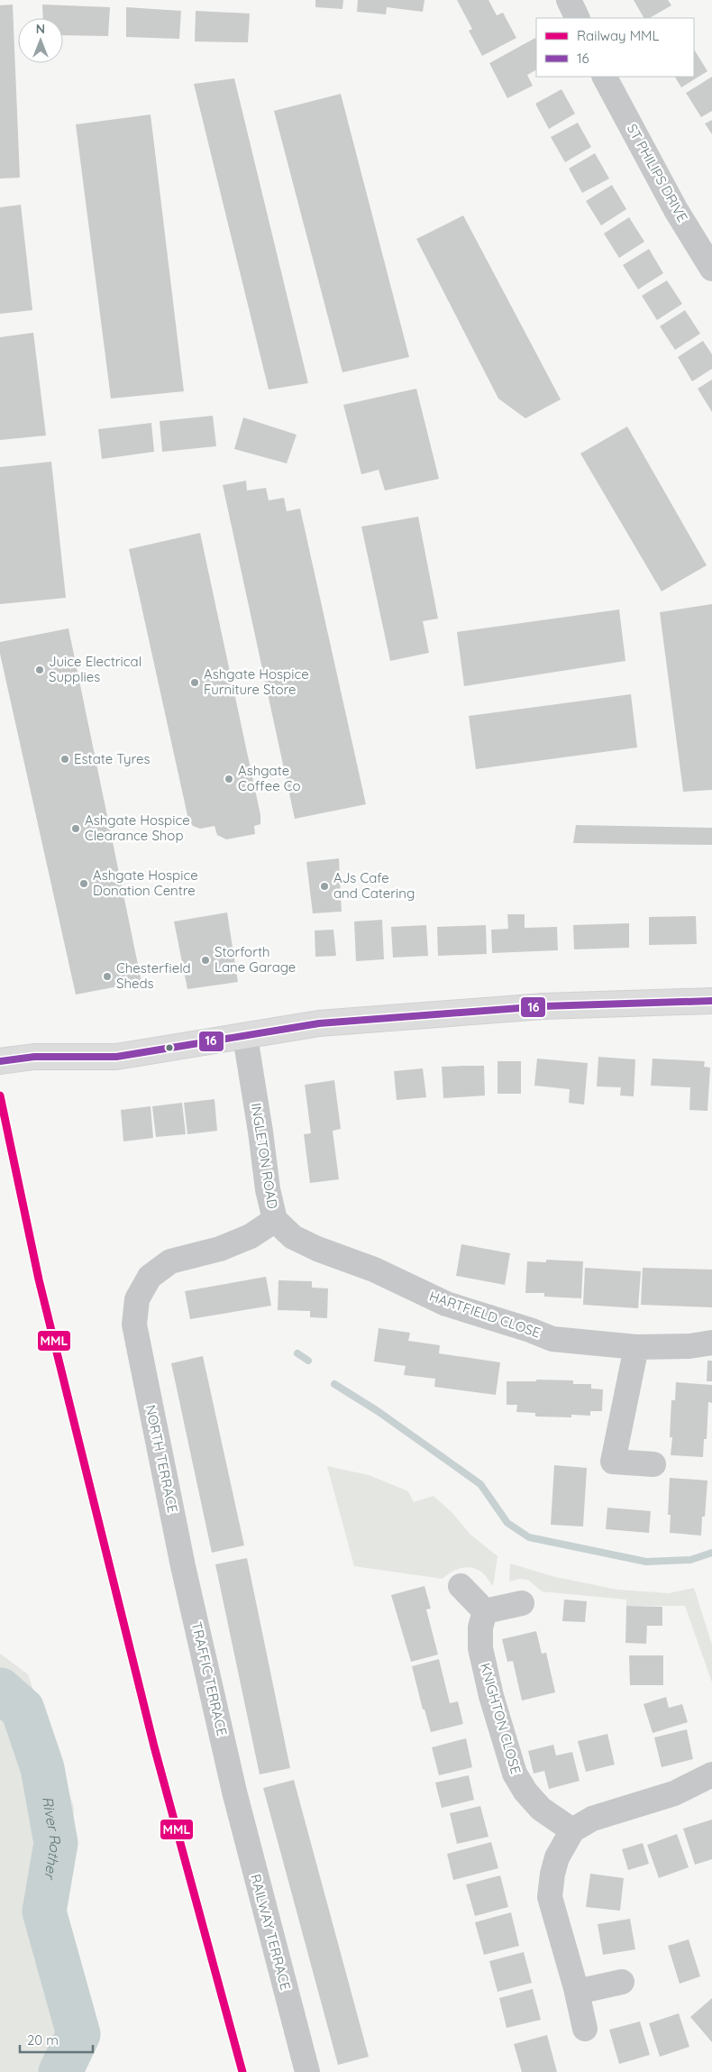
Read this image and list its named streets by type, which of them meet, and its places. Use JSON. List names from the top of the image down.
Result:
{
  "streets": {
    "street": [
      "ST PHILIPS DRIVE",
      "INGLETON ROAD",
      "HARTFIELD CLOSE",
      "NORTH TERRACE",
      "TRAFFIC TERRACE",
      "KNIGHTON CLOSE",
      "RAILWAY TERRACE"
    ]
  },
  "crossings": [
    ["INGLETON ROAD", "HARTFIELD CLOSE"],
    ["INGLETON ROAD", "NORTH TERRACE"],
    ["NORTH TERRACE", "TRAFFIC TERRACE"],
    ["TRAFFIC TERRACE", "RAILWAY TERRACE"]
  ],
  "water": ["River Rother"],
  "places": [
    "Juice Electrical Supplies",
    "Ashgate Hospice Furniture Store",
    "Estate Tyres",
    "Ashgate Coffee Co",
    "Ashgate Hospice Clearance Shop",
    "Ashgate Hospice Donation Centre",
    "AJs Cafe and Catering",
    "Storforth Lane Garage",
    "Chesterfield Sheds"
  ],
  "lines": ["transit line 16", "rail line MML"],
  "legend": ["Railway MML", "16"],
  "scale_bar": "20 m",
  "north": "top"
}
